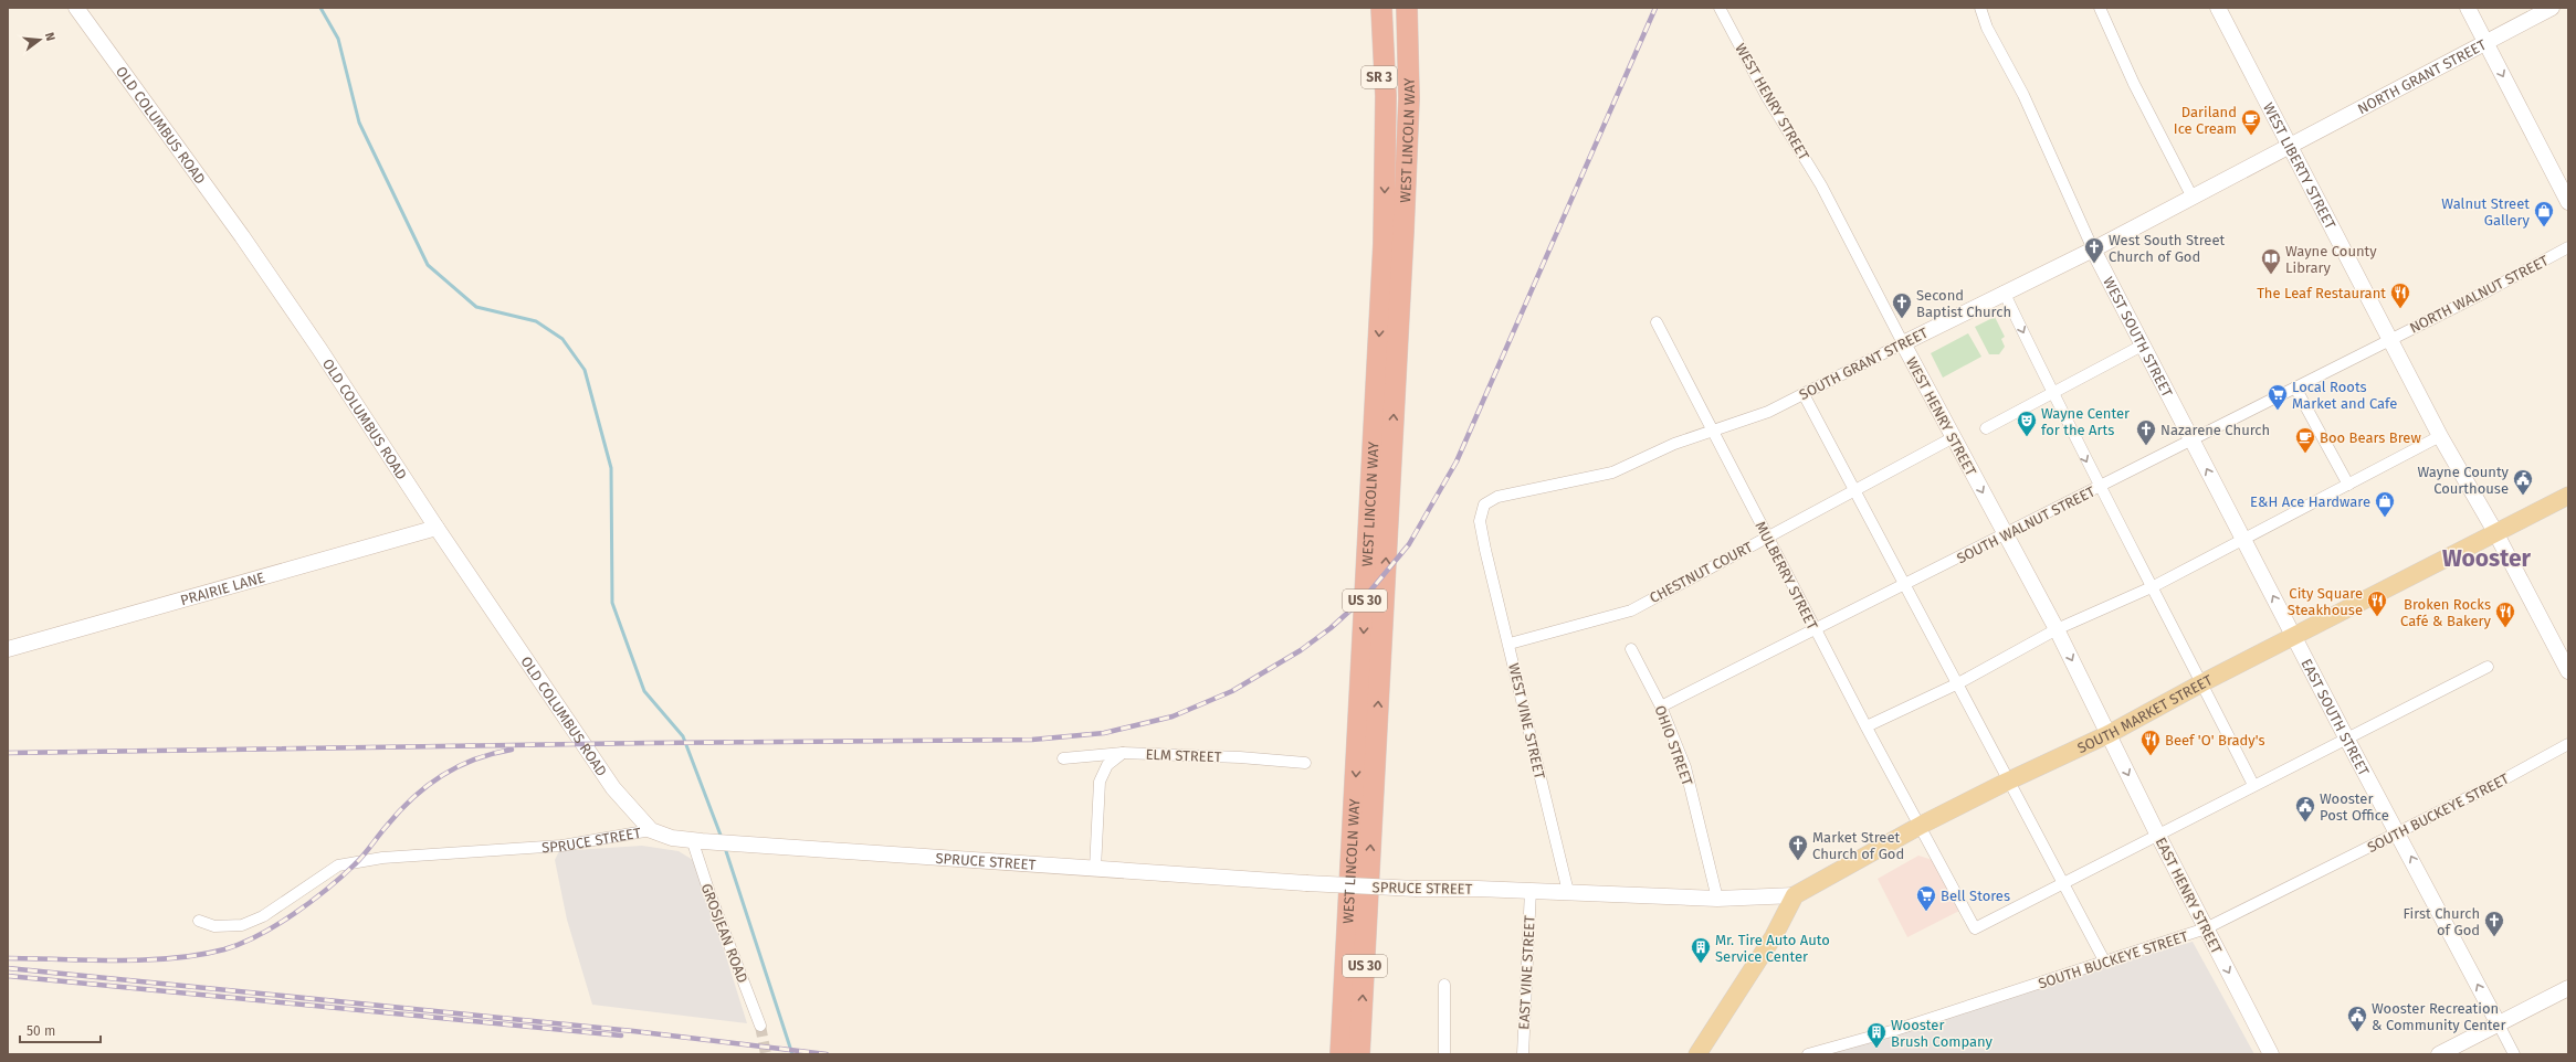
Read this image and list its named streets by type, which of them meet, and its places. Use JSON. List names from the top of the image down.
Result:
{
  "streets": {
    "highway": ["SR 3", "WEST LINCOLN WAY", "US 30"],
    "main road": ["SOUTH MARKET STREET"],
    "street": [
      "NORTH GRANT STREET",
      "WEST HENRY STREET",
      "OLD COLUMBUS ROAD",
      "WEST LIBERTY STREET",
      "NORTH WALNUT STREET",
      "WEST SOUTH STREET",
      "SOUTH GRANT STREET",
      "SOUTH WALNUT STREET",
      "CHESTNUT COURT",
      "MULBERRY STREET",
      "PRAIRIE LANE",
      "EAST SOUTH STREET",
      "WEST VINE STREET",
      "OHIO STREET",
      "ELM STREET",
      "SOUTH BUCKEYE STREET",
      "SPRUCE STREET",
      "EAST HENRY STREET",
      "GROSJEAN ROAD",
      "EAST VINE STREET"
    ]
  },
  "crossings": [
    ["SR 3", "WEST LINCOLN WAY"],
    ["NORTH GRANT STREET", "WEST LIBERTY STREET"],
    ["NORTH GRANT STREET", "SOUTH GRANT STREET"],
    ["WEST HENRY STREET", "SOUTH GRANT STREET"],
    ["WEST HENRY STREET", "SOUTH WALNUT STREET"],
    ["WEST HENRY STREET", "CHESTNUT COURT"],
    ["WEST HENRY STREET", "SOUTH MARKET STREET"],
    ["WEST HENRY STREET", "EAST HENRY STREET"],
    ["OLD COLUMBUS ROAD", "PRAIRIE LANE"],
    ["OLD COLUMBUS ROAD", "SPRUCE STREET"],
    ["WEST LIBERTY STREET", "NORTH WALNUT STREET"],
    ["WEST LIBERTY STREET", "SOUTH GRANT STREET"],
    ["WEST LIBERTY STREET", "SOUTH WALNUT STREET"],
    ["WEST LIBERTY STREET", "SOUTH MARKET STREET"],
    ["NORTH WALNUT STREET", "SOUTH WALNUT STREET"],
    ["WEST SOUTH STREET", "SOUTH GRANT STREET"],
    ["WEST SOUTH STREET", "SOUTH WALNUT STREET"],
    ["WEST SOUTH STREET", "SOUTH MARKET STREET"],
    ["WEST SOUTH STREET", "EAST SOUTH STREET"],
    ["SOUTH GRANT STREET", "MULBERRY STREET"],
    ["SOUTH GRANT STREET", "WEST VINE STREET"],
    ["SOUTH WALNUT STREET", "MULBERRY STREET"],
    ["SOUTH WALNUT STREET", "OHIO STREET"],
    ["CHESTNUT COURT", "MULBERRY STREET"],
    ["CHESTNUT COURT", "WEST VINE STREET"],
    ["MULBERRY STREET", "SOUTH MARKET STREET"],
    ["SOUTH MARKET STREET", "EAST SOUTH STREET"],
    ["SOUTH MARKET STREET", "SPRUCE STREET"],
    ["SOUTH MARKET STREET", "EAST HENRY STREET"],
    ["EAST SOUTH STREET", "SOUTH BUCKEYE STREET"],
    ["WEST VINE STREET", "SPRUCE STREET"],
    ["OHIO STREET", "SPRUCE STREET"],
    ["SOUTH BUCKEYE STREET", "EAST HENRY STREET"],
    ["SPRUCE STREET", "GROSJEAN ROAD"],
    ["SPRUCE STREET", "EAST VINE STREET"]
  ],
  "one_way": ["EAST SOUTH STREET"],
  "districts": ["Wooster"],
  "places": {
    "cafe": ["Dariland Ice Cream", "Boo Bears Brew"],
    "shop": ["Walnut Street Gallery", "E&H Ace Hardware"],
    "church": [
      "West South Street Church of God",
      "Second Baptist Church",
      "Nazarene Church",
      "Market Street Church of God",
      "First Church of God"
    ],
    "library": ["Wayne County Library"],
    "restaurant": [
      "The Leaf Restaurant",
      "City Square Steakhouse",
      "Broken Rocks Café & Bakery",
      "Beef 'O' Brady's"
    ],
    "supermarket": ["Local Roots Market and Cafe", "Bell Stores"],
    "theatre": ["Wayne Center for the Arts"],
    "public building": ["Wayne County Courthouse", "Wooster Post Office", "Wooster Recreation & Community Center"],
    "building": ["Mr. Tire Auto Auto Service Center", "Wooster Brush Company"]
  },
  "scale_bar": "50 m",
  "north": "right"
}
